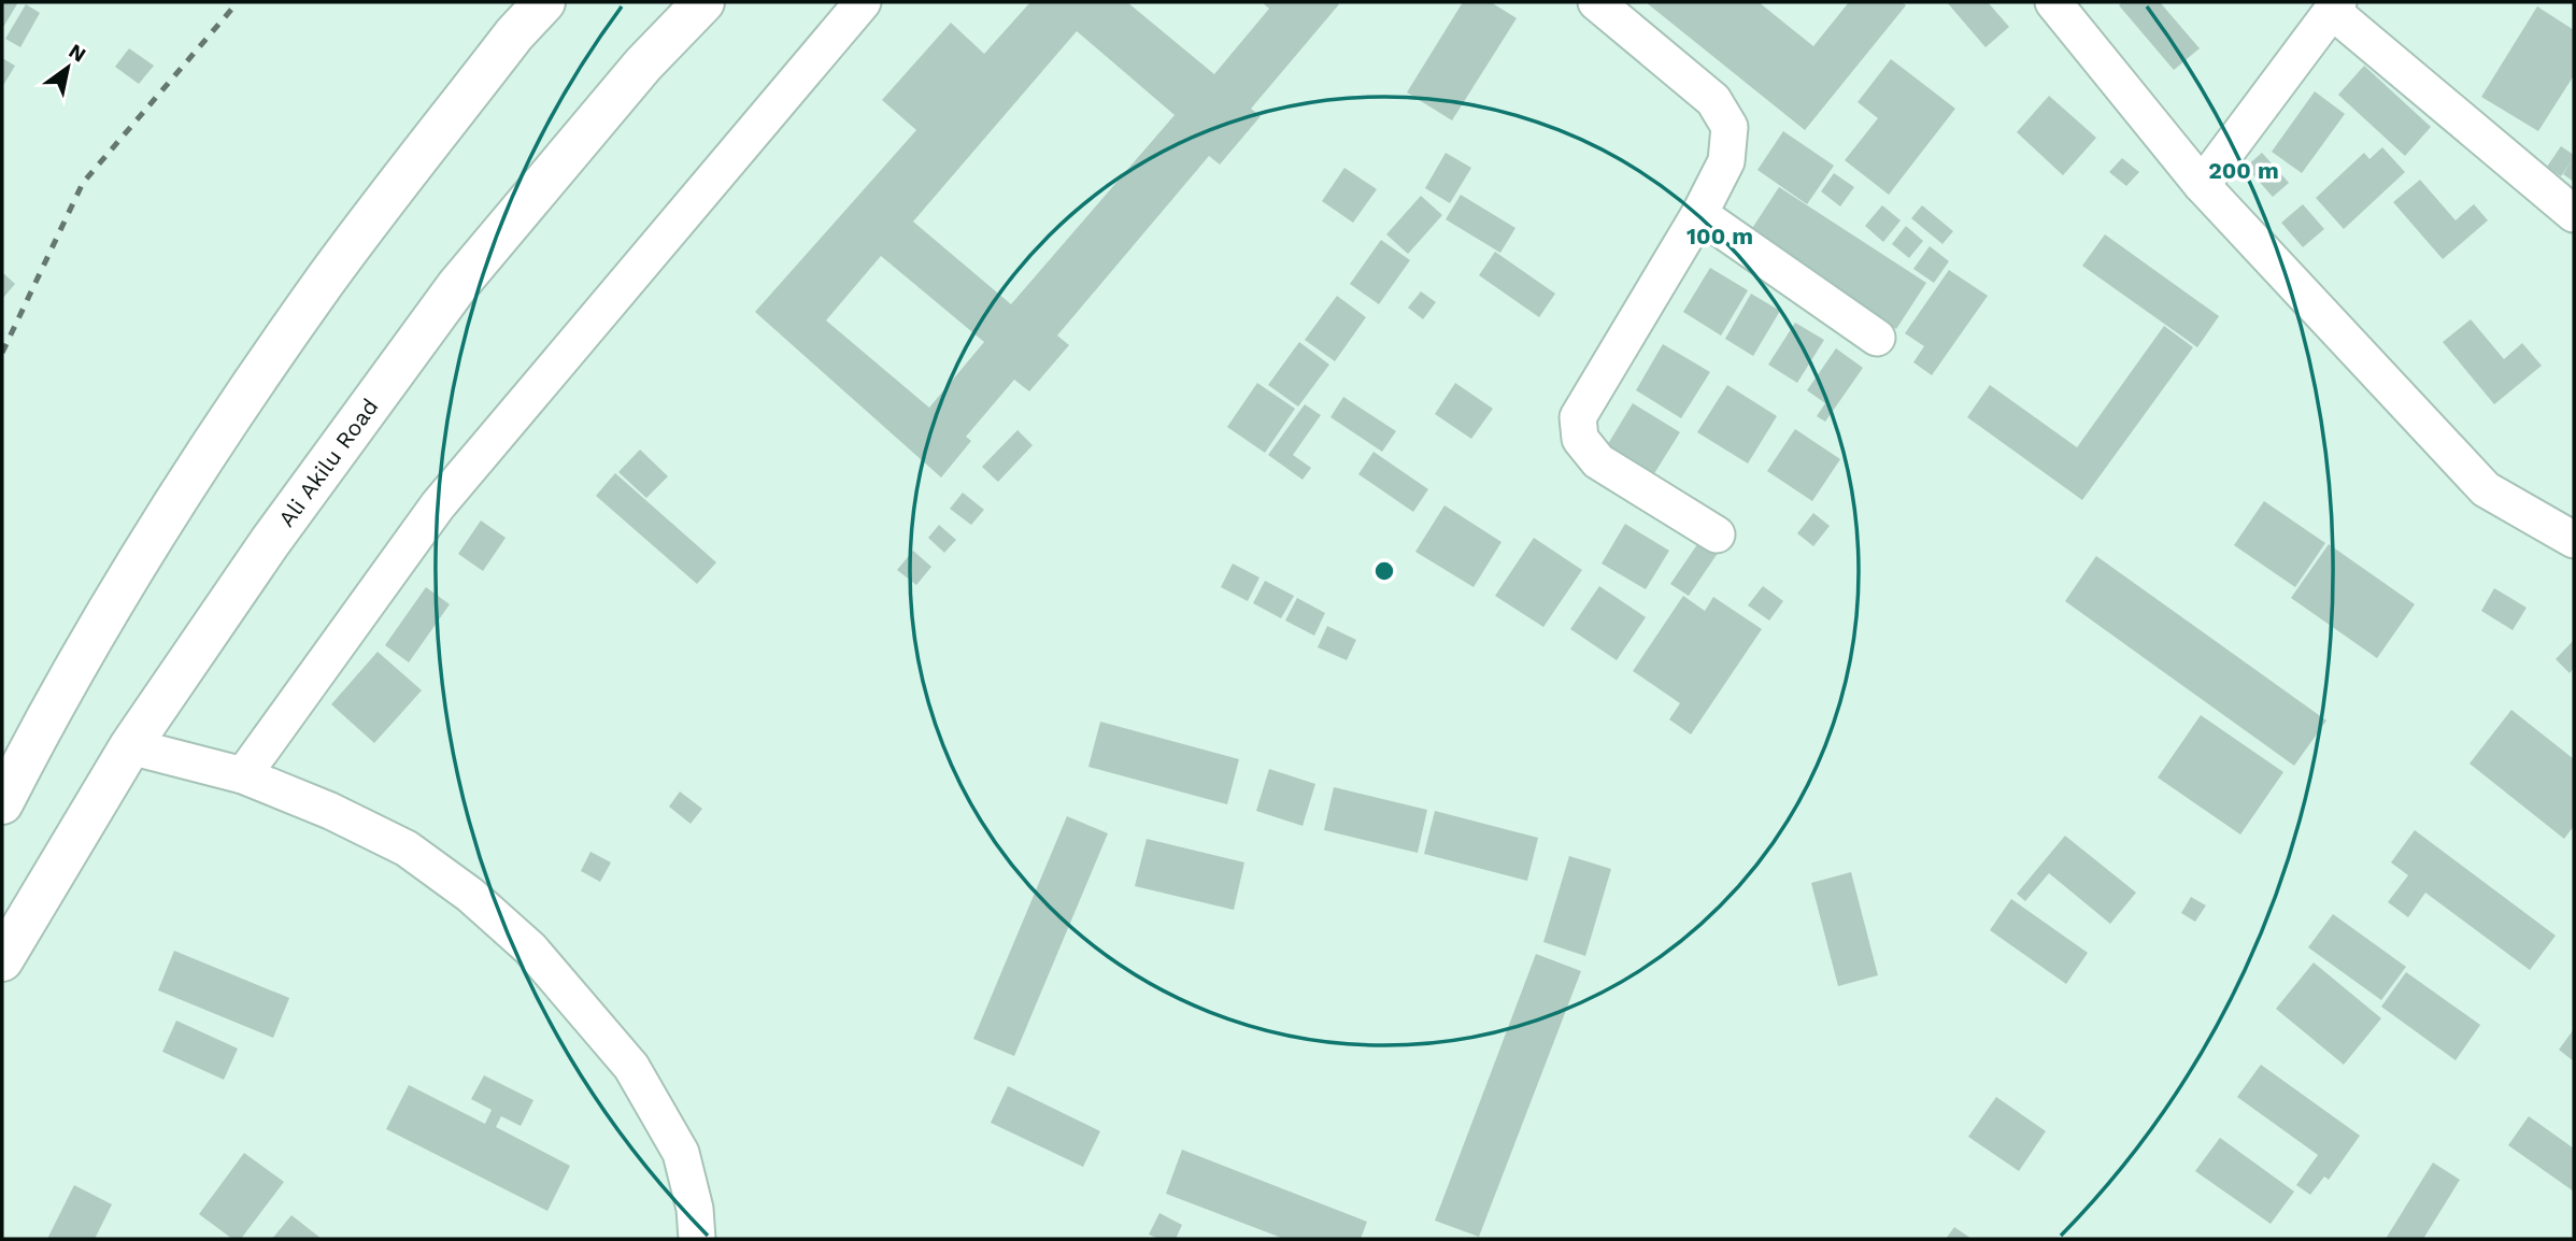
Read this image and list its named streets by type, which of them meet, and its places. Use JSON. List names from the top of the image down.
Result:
{
  "streets": {
    "main road": ["Ali Akilu Road"]
  },
  "north": "top right",
  "rings": ["200 m", "100 m"]
}
